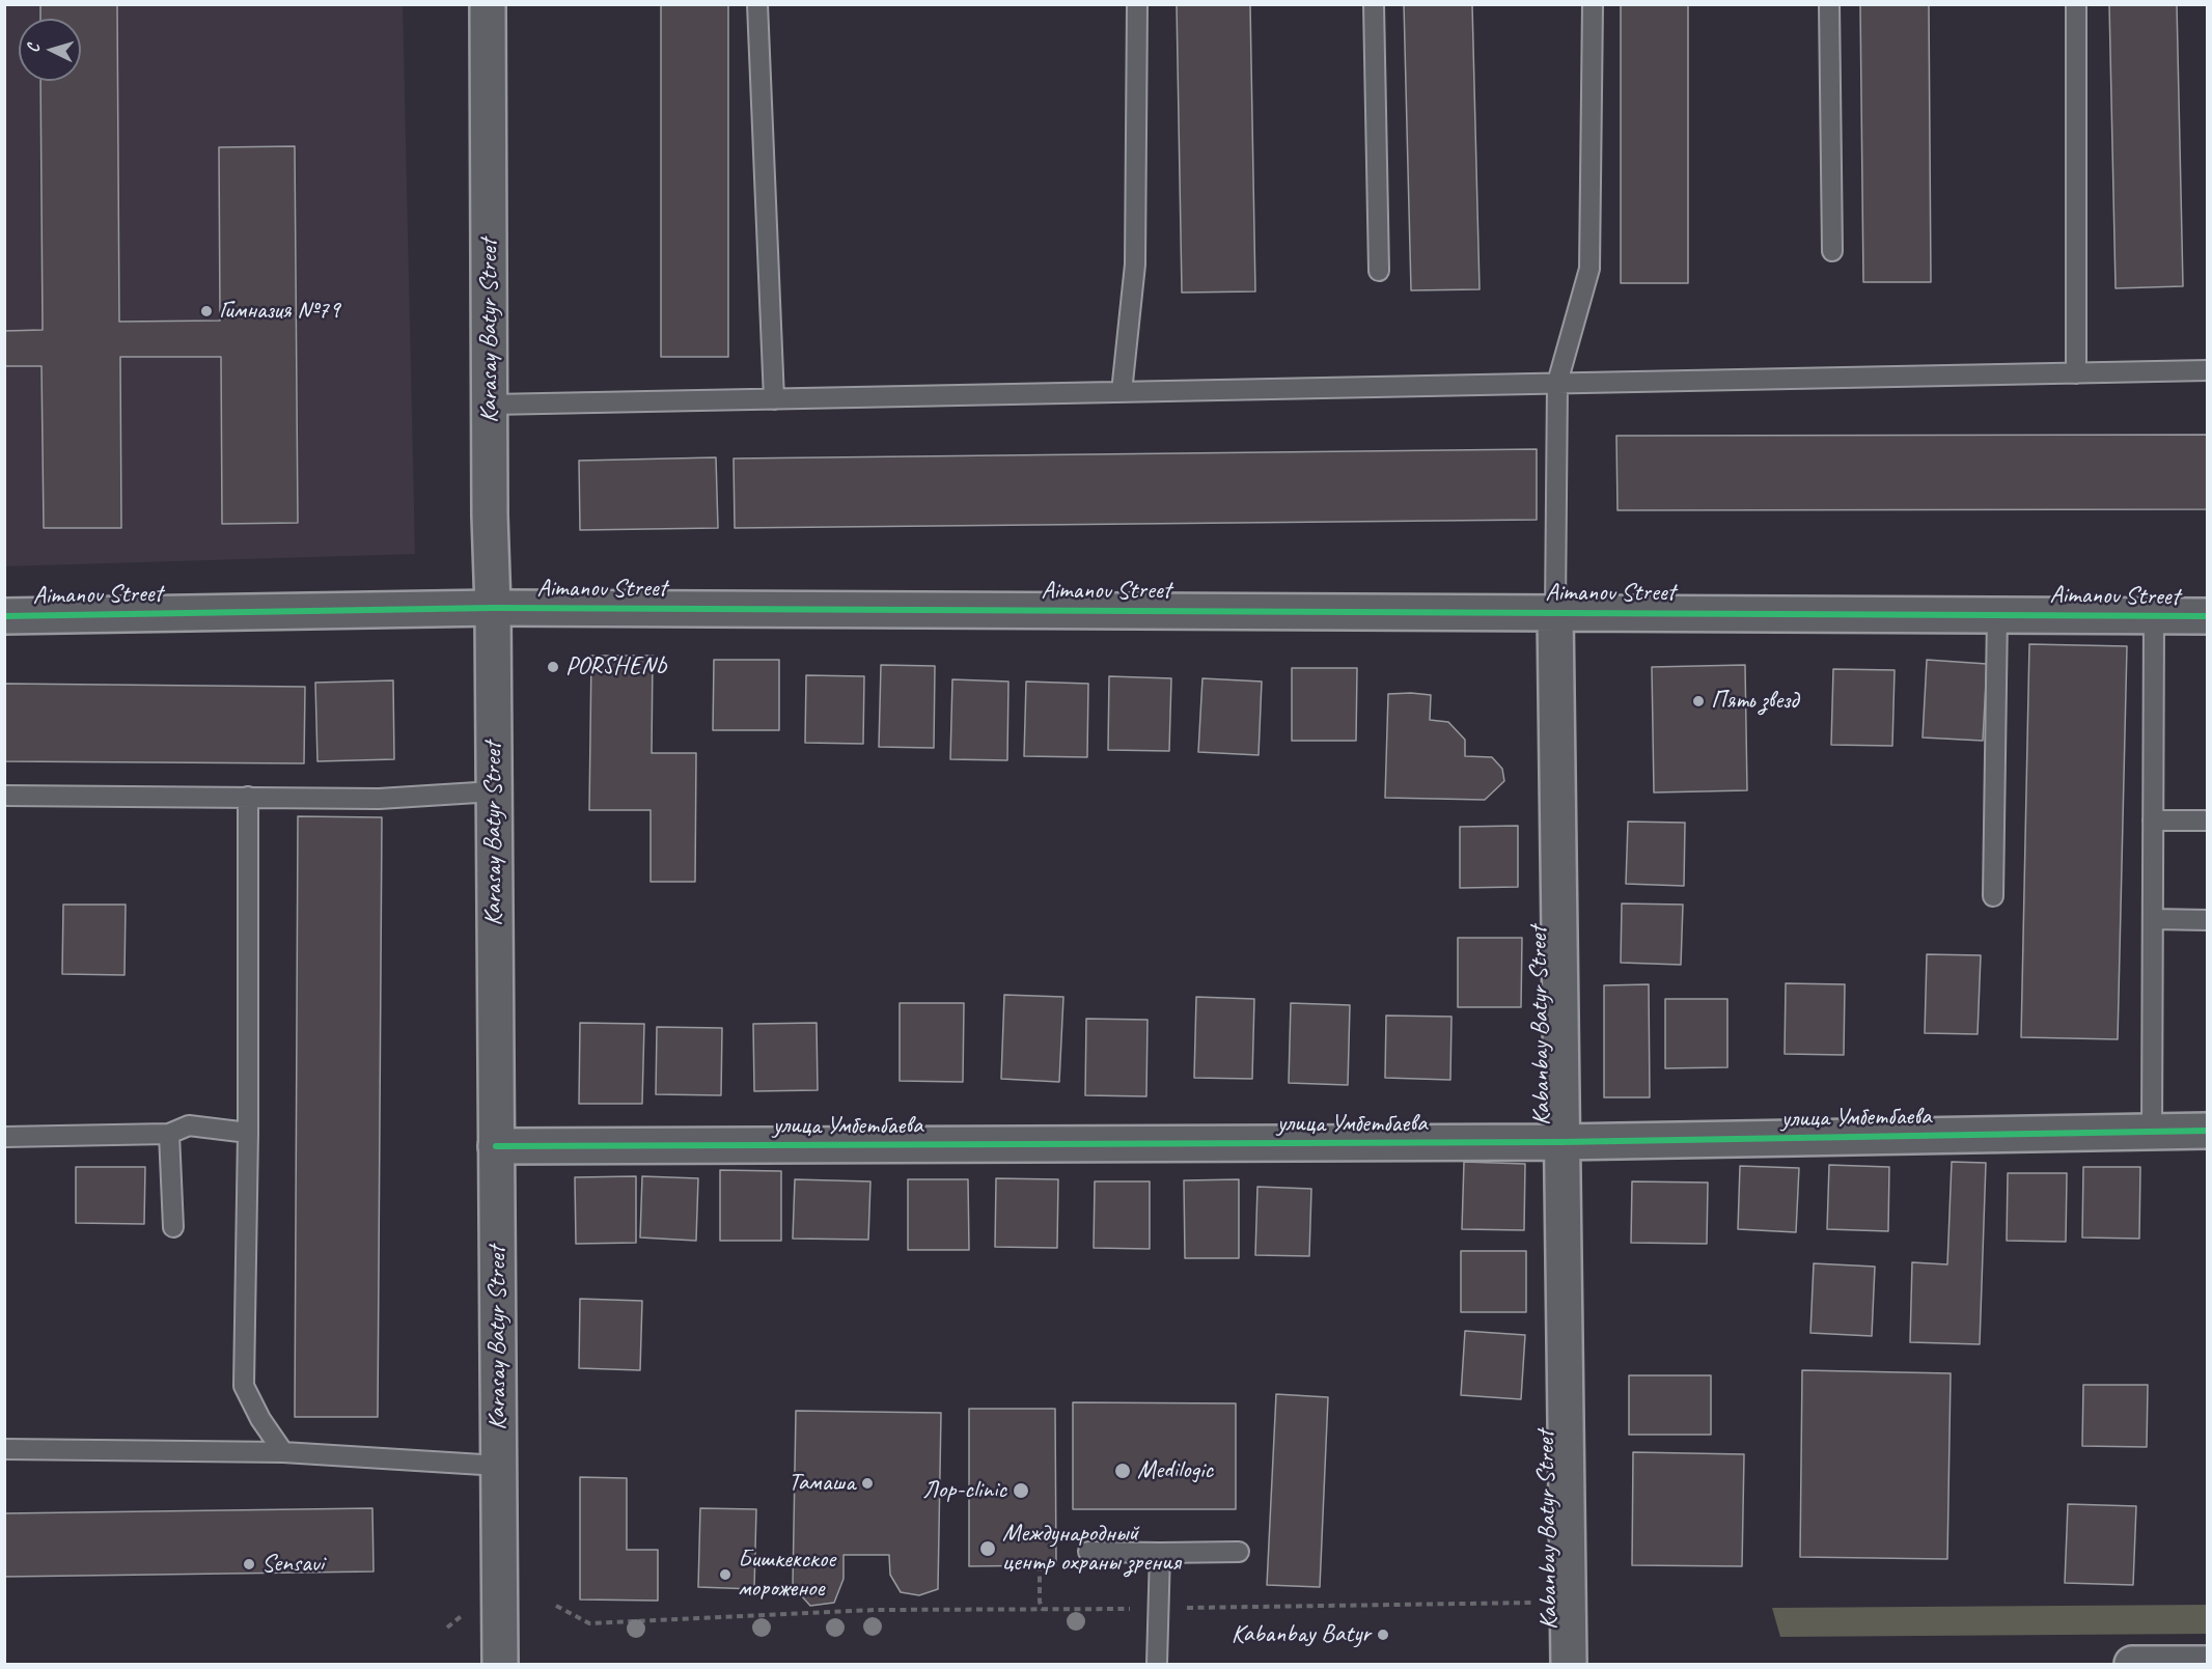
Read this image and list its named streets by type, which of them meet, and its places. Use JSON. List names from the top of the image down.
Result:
{
  "streets": {
    "street": [
      "Karasay Batyr Street",
      "Aimanov Street",
      "Kabanbay Batyr Street",
      "улица Умбетбаева"
    ]
  },
  "crossings": [
    ["Karasay Batyr Street", "Aimanov Street"],
    ["Karasay Batyr Street", "улица Умбетбаева"],
    ["Aimanov Street", "Kabanbay Batyr Street"],
    ["Kabanbay Batyr Street", "улица Умбетбаева"]
  ],
  "places": [
    "Гимназия №79",
    "PORSHENЬ",
    "Пять звезд",
    "Medilogic",
    "Тамаша",
    "Лор-clinic",
    "Международный центр охраны зрения",
    "Sensavi",
    "Бишкекское мороженое",
    "Kabanbay Batyr"
  ],
  "north": "left"
}
